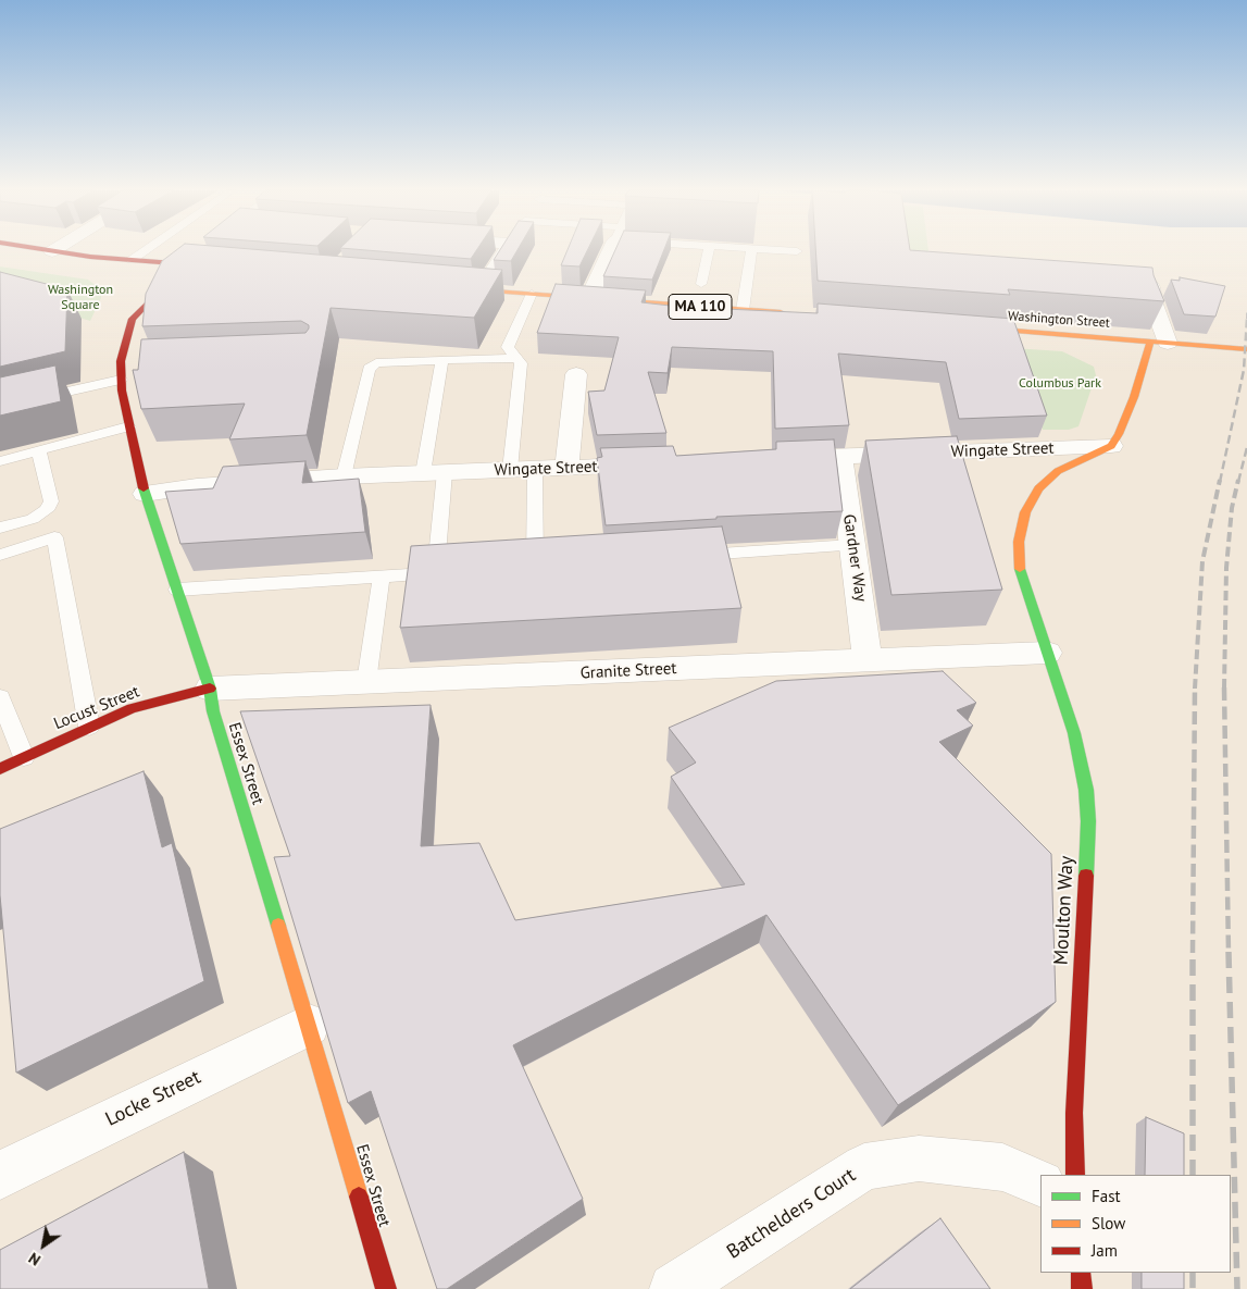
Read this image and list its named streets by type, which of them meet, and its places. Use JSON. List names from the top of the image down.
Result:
{
  "streets": {
    "main road": [
      "MA 110",
      "Washington Street",
      "Locust Street",
      "Essex Street",
      "Moulton Way"
    ],
    "street": [
      "Wingate Street",
      "Gardner Way",
      "Granite Street",
      "Locke Street",
      "Batchelders Court"
    ]
  },
  "crossings": [
    ["Wingate Street", "Gardner Way"],
    ["Wingate Street", "Essex Street"],
    ["Wingate Street", "Moulton Way"],
    ["Gardner Way", "Granite Street"],
    ["Granite Street", "Locust Street"],
    ["Granite Street", "Essex Street"],
    ["Granite Street", "Moulton Way"],
    ["Locust Street", "Essex Street"],
    ["Essex Street", "Locke Street"]
  ],
  "parks": ["Washington Square", "Columbus Park"],
  "legend": ["Fast", "Slow", "Jam"],
  "north": "bottom left"
}
